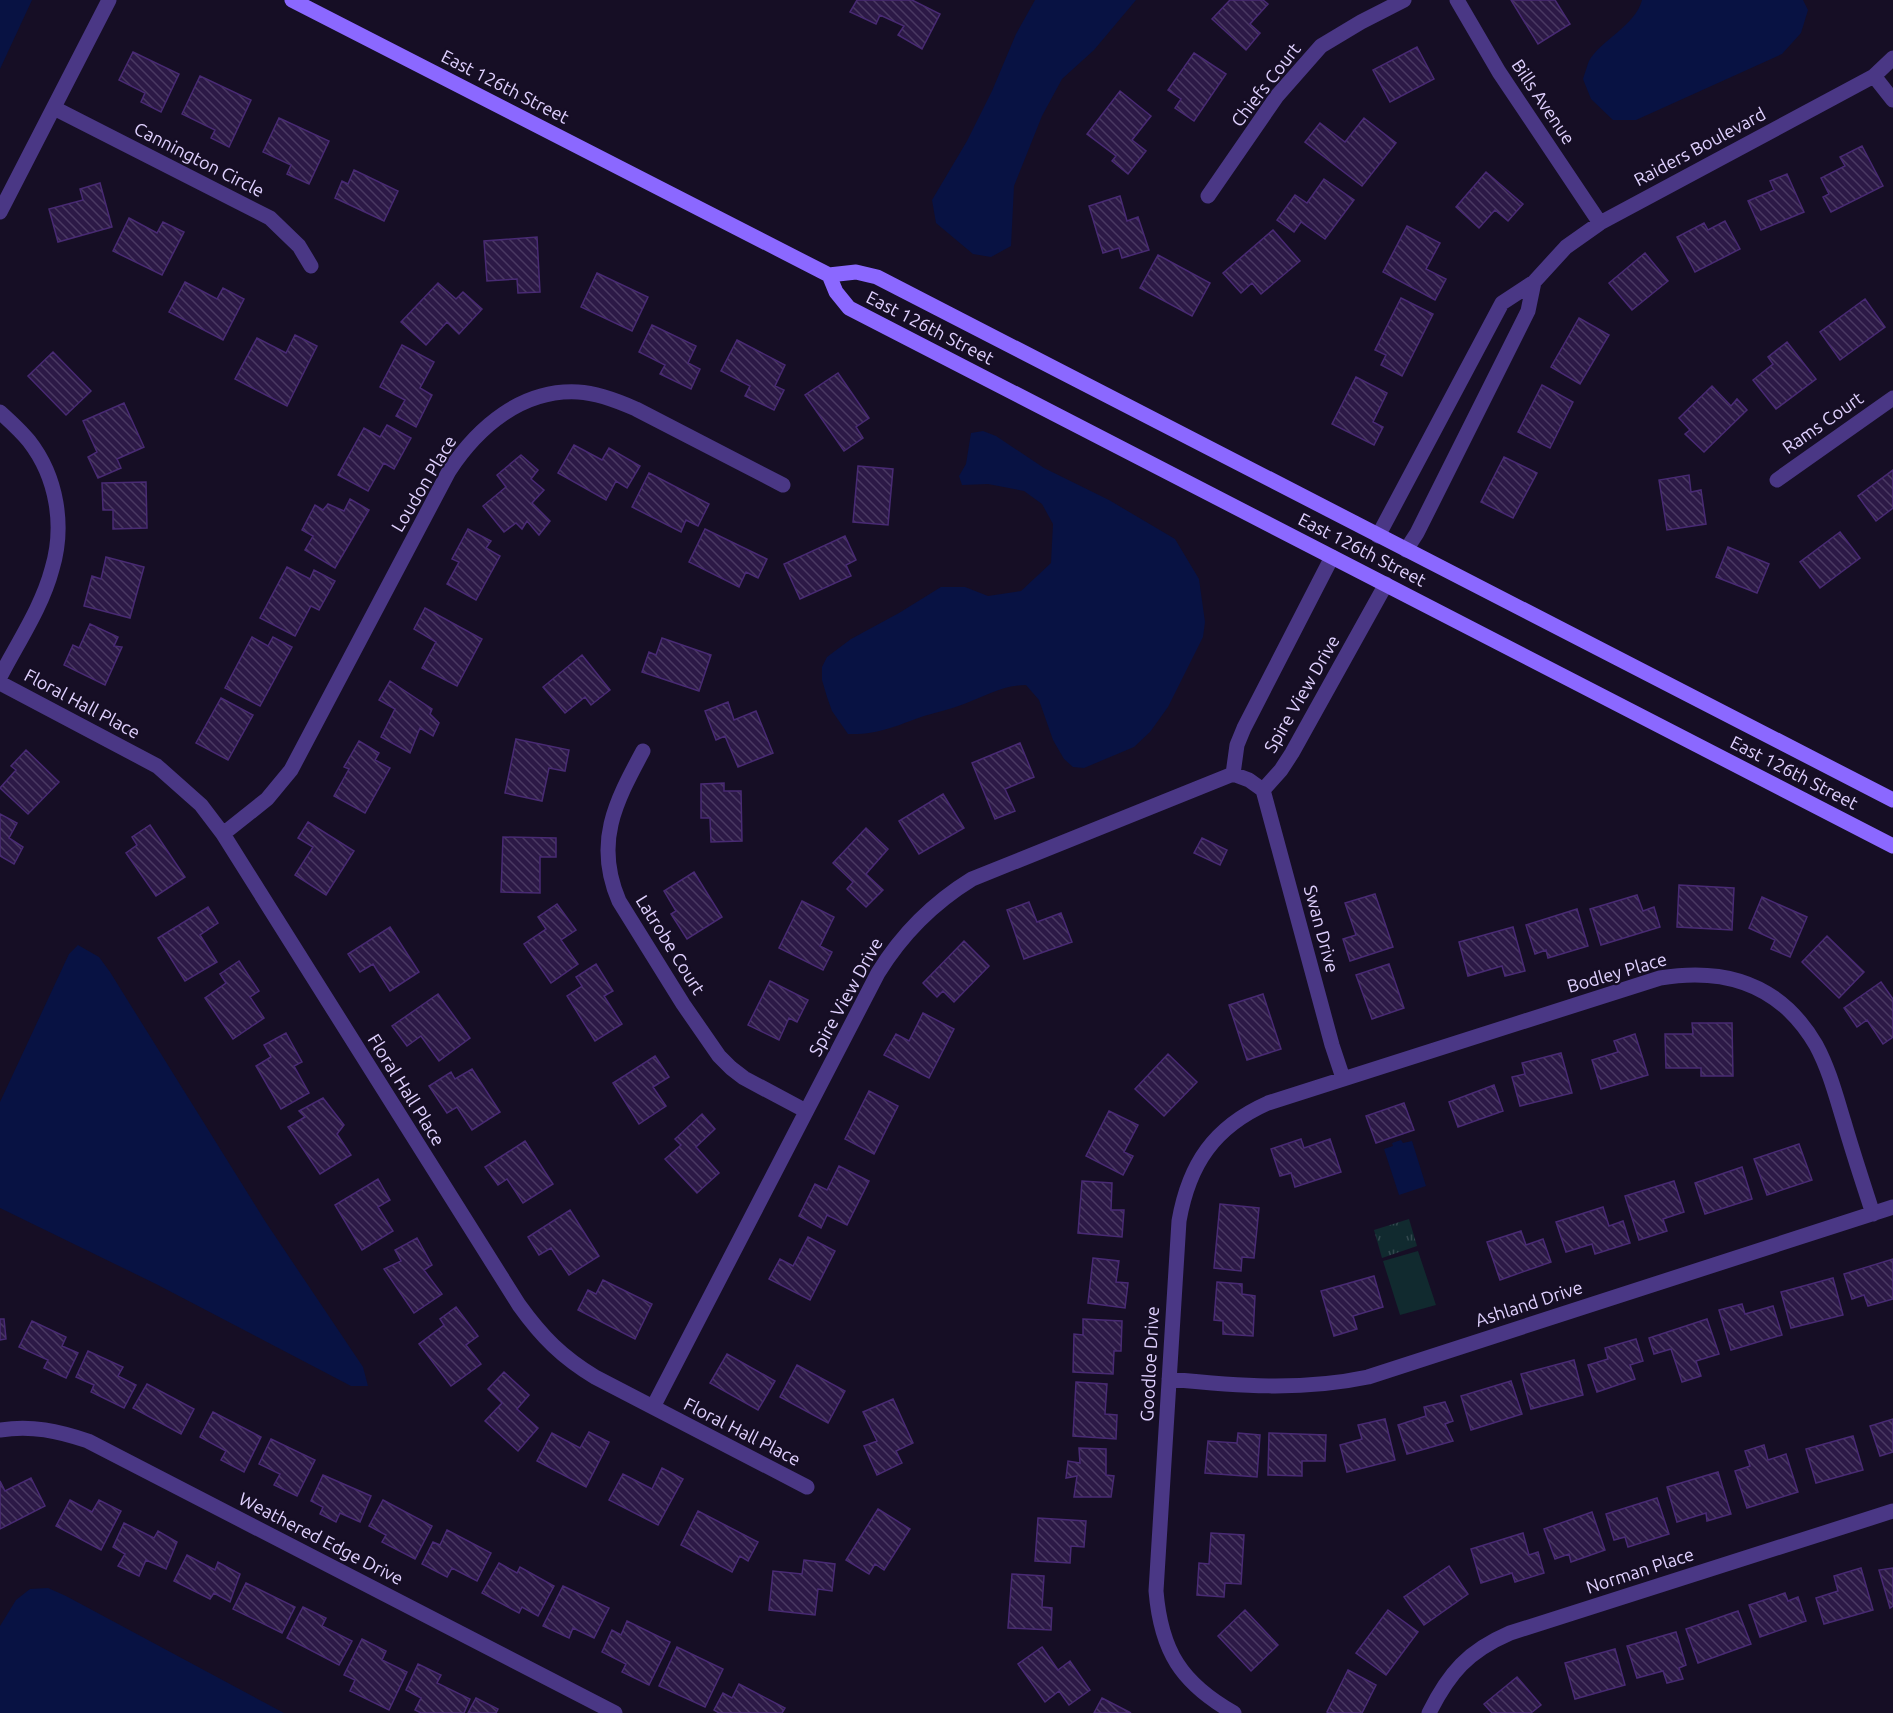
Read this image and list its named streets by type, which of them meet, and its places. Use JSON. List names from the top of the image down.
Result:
{
  "streets": {
    "main road": ["East 126th Street"],
    "street": [
      "Chiefs Court",
      "Bills Avenue",
      "Raiders Boulevard",
      "Cannington Circle",
      "Rams Court",
      "Loudon Place",
      "Spire View Drive",
      "Floral Hall Place",
      "Swan Drive",
      "Latrobe Court",
      "Bodley Place",
      "Ashland Drive",
      "Goodloe Drive",
      "Weathered Edge Drive",
      "Norman Place"
    ]
  },
  "crossings": [
    ["East 126th Street", "Raiders Boulevard"],
    ["East 126th Street", "Spire View Drive"],
    ["Bills Avenue", "Raiders Boulevard"],
    ["Loudon Place", "Floral Hall Place"],
    ["Spire View Drive", "Floral Hall Place"],
    ["Spire View Drive", "Swan Drive"],
    ["Spire View Drive", "Latrobe Court"],
    ["Swan Drive", "Bodley Place"],
    ["Swan Drive", "Goodloe Drive"],
    ["Bodley Place", "Ashland Drive"],
    ["Bodley Place", "Goodloe Drive"],
    ["Ashland Drive", "Goodloe Drive"]
  ]
}
